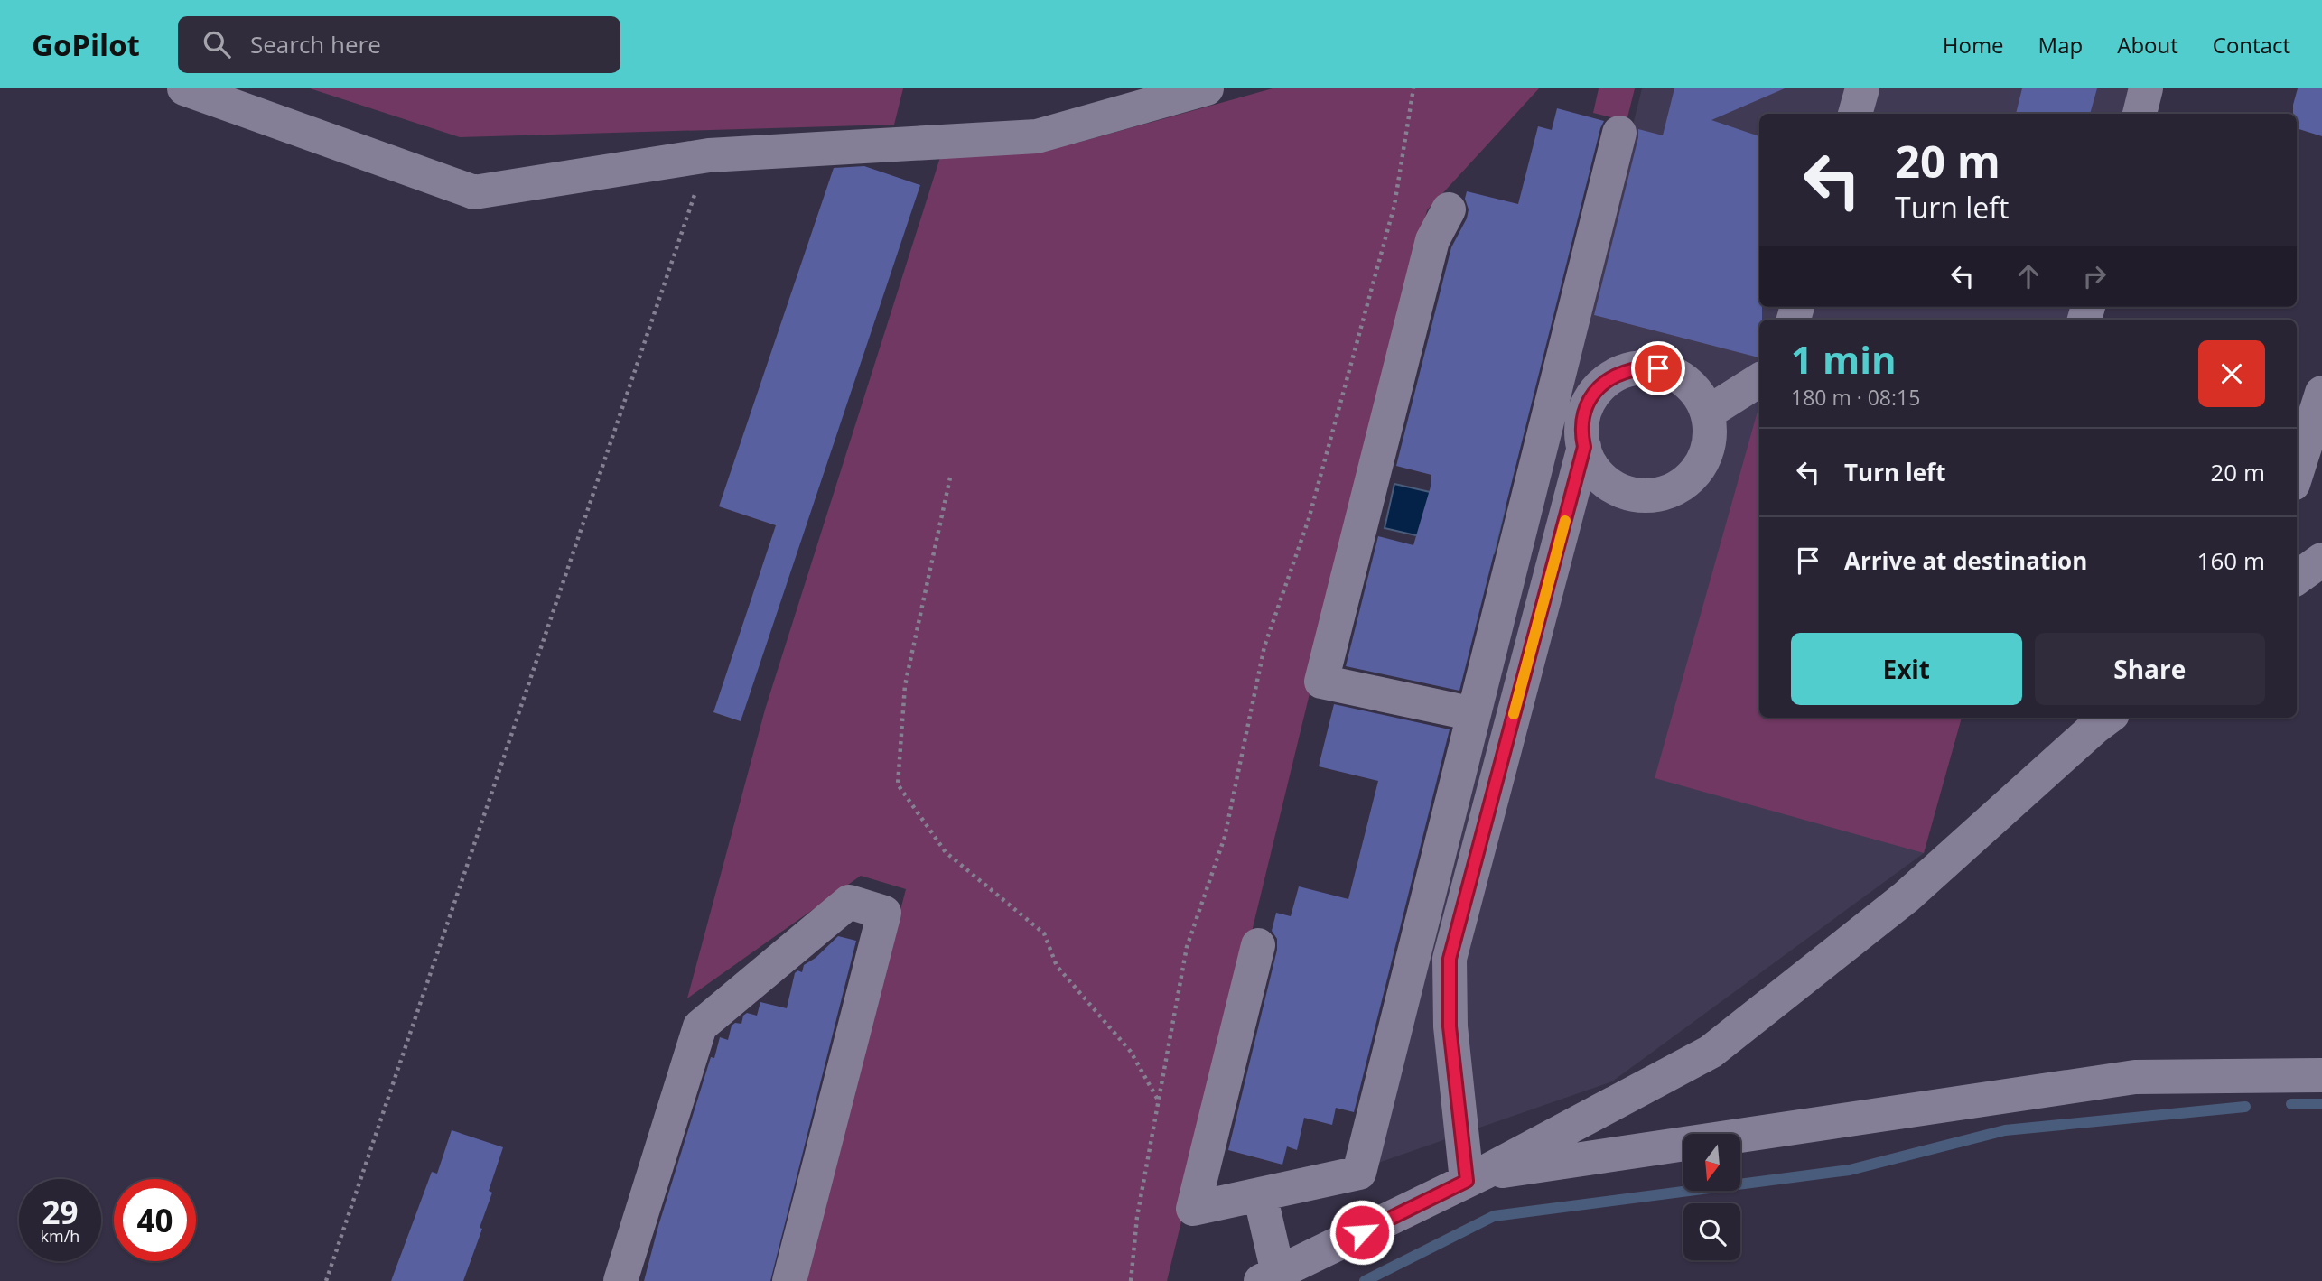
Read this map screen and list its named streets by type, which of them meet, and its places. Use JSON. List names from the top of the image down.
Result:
{
  "north": "bottom",
  "page": {
    "header": "GoPilot",
    "search": "Search here",
    "nav": [
      "Home",
      "Map",
      "About",
      "Contact"
    ],
    "turn": ["20 m", "Turn left"],
    "heading": ["1 min", "180 m · 08:15"],
    "list": [
      {
        "name": "Turn left",
        "value": "20 m"
      },
      {
        "name": "Arrive at destination",
        "value": "160 m"
      }
    ],
    "buttons": ["Exit", "Share"],
    "speed": "29 km/h",
    "limit": "40"
  }
}
